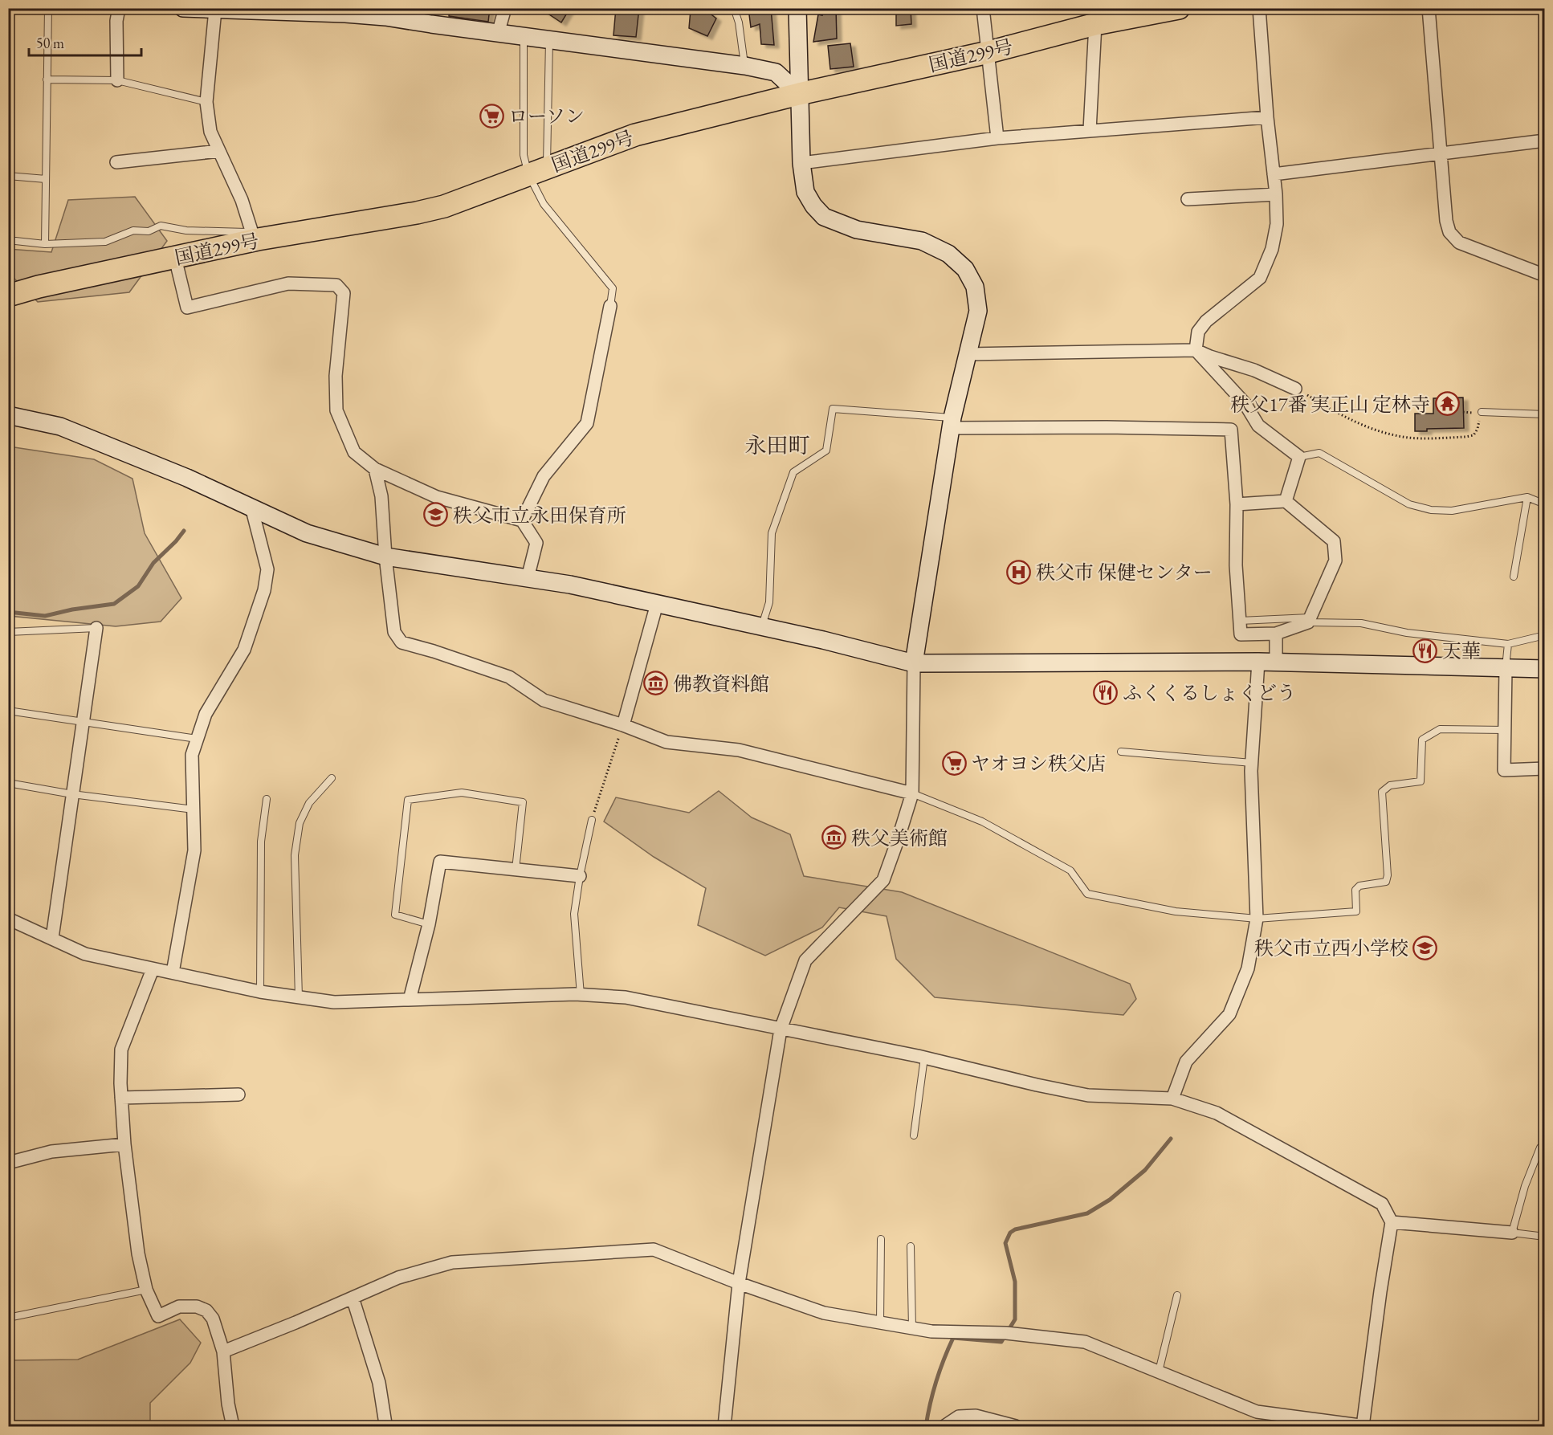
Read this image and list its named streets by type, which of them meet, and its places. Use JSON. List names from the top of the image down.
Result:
{
  "streets": {
    "highway": ["国道299号"]
  },
  "districts": ["永田町"],
  "places": {
    "supermarket": ["ローソン", "ヤオヨシ秩父店"],
    "temple": ["秩父17番 実正山 定林寺"],
    "school or university": ["秩父市立永田保育所", "秩父市立西小学校"],
    "hospital": ["秩父市 保健センター"],
    "restaurant": ["天華", "ふくくるしょくどう"],
    "museum": ["佛教資料館", "秩父美術館"]
  },
  "scale_bar": "50 m"
}
